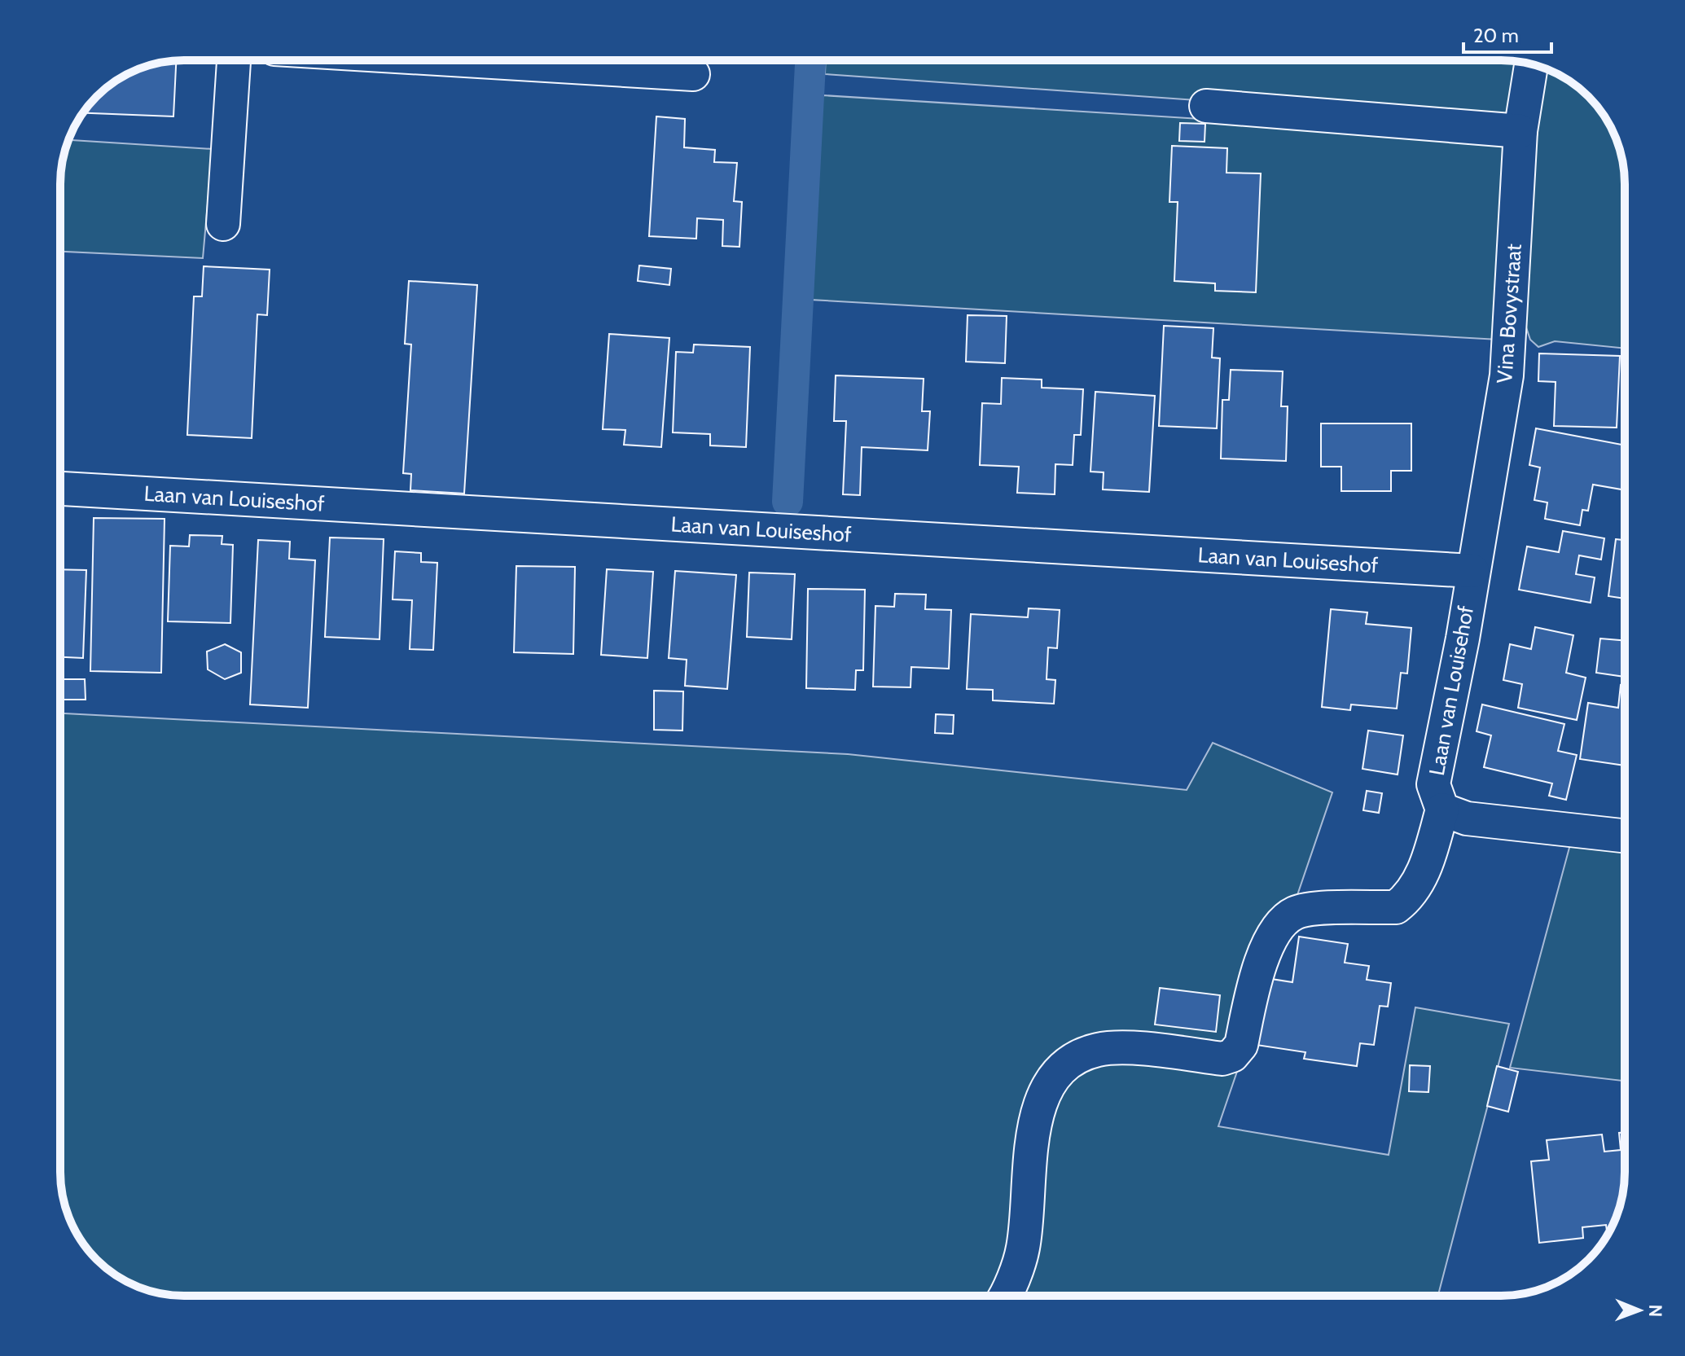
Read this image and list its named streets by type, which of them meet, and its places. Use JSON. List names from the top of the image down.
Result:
{
  "streets": {
    "street": ["Vina Bovystraat", "Laan van Louiseshof", "Laan van Louisehof"]
  },
  "crossings": [
    ["Vina Bovystraat", "Laan van Louiseshof"],
    ["Vina Bovystraat", "Laan van Louisehof"],
    ["Laan van Louiseshof", "Laan van Louisehof"]
  ],
  "scale_bar": "20 m",
  "north": "right"
}
